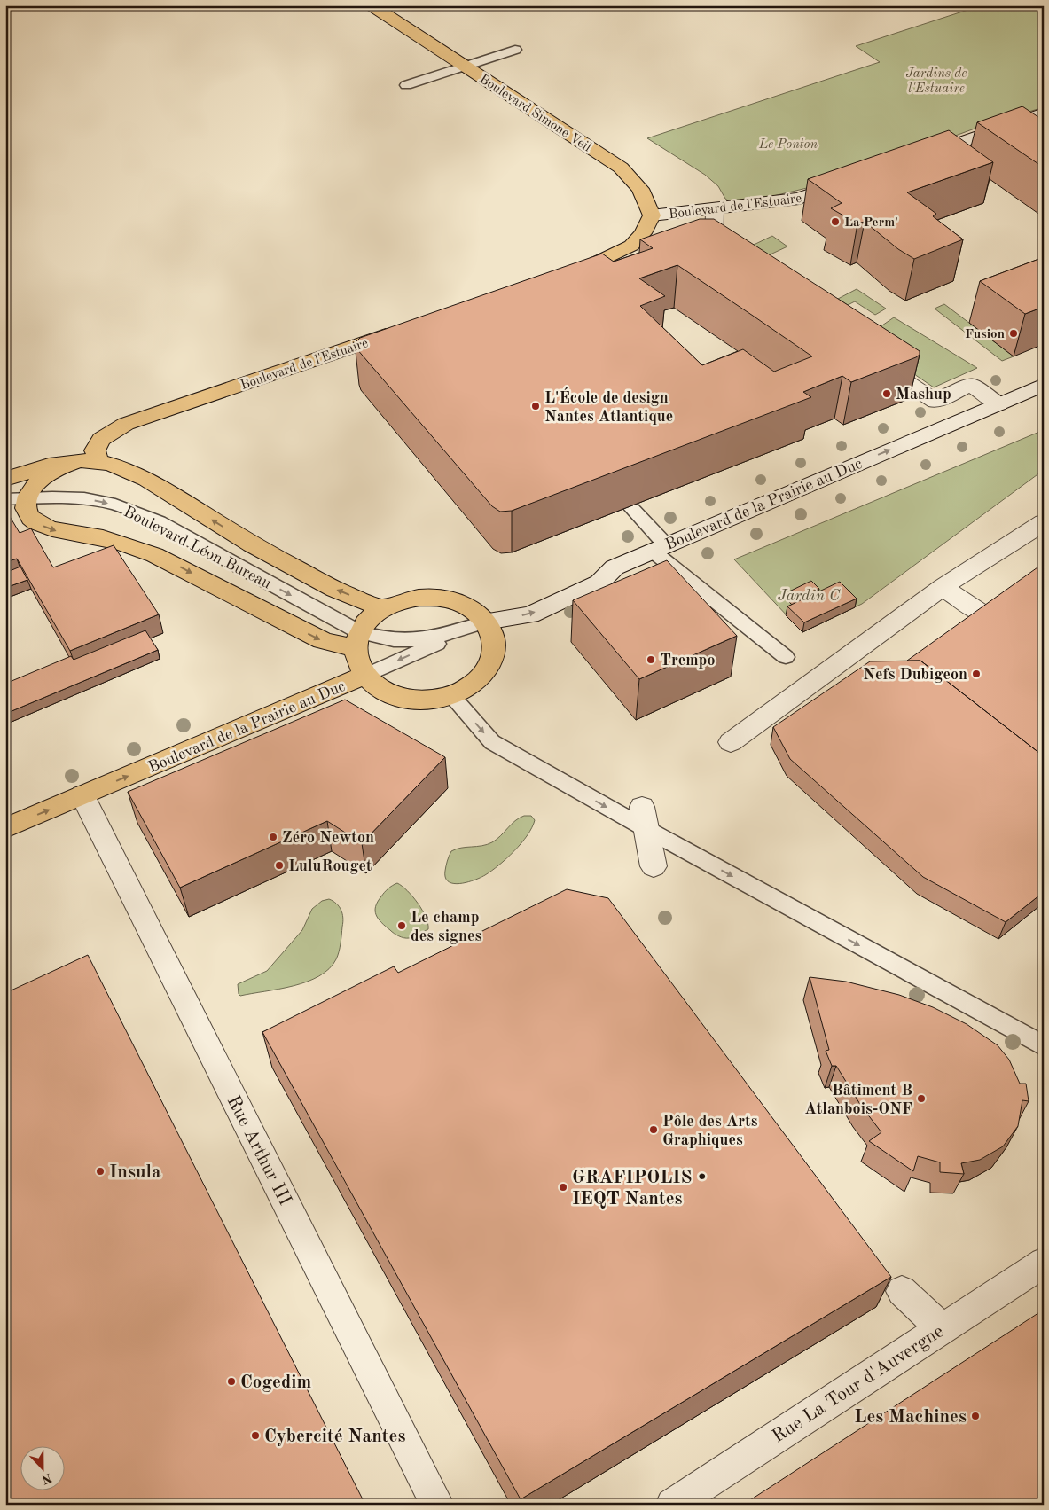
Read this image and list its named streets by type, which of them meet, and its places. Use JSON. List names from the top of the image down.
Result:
{
  "streets": {
    "main road": [
      "Boulevard Simone Veil",
      "Boulevard de l'Estuaire",
      "Boulevard de la Prairie au Duc",
      "Boulevard Léon Bureau"
    ],
    "street": ["Rue Arthur III", "Rue La Tour d'Auvergne"]
  },
  "crossings": [
    ["Boulevard Simone Veil", "Boulevard de l'Estuaire"],
    ["Boulevard de l'Estuaire", "Boulevard Léon Bureau"],
    ["Boulevard de la Prairie au Duc", "Boulevard Léon Bureau"],
    ["Boulevard de la Prairie au Duc", "Rue Arthur III"]
  ],
  "parks": ["Jardins de l'Estuaire", "Le Ponton", "Jardin C"],
  "places": [
    "La Perm'",
    "Fusion",
    "Mashup",
    "L'École de design Nantes Atlantique",
    "Trempo",
    "Nefs Dubigeon",
    "Zéro Newton",
    "LuluRouget",
    "Le champ des signes",
    "Bâtiment B Atlanbois-ONF",
    "Pôle des Arts Graphiques",
    "Insula",
    "GRAFIPOLIS • IEQT Nantes",
    "Cogedim",
    "Les Machines",
    "Cybercité Nantes"
  ],
  "north": "bottom"
}
